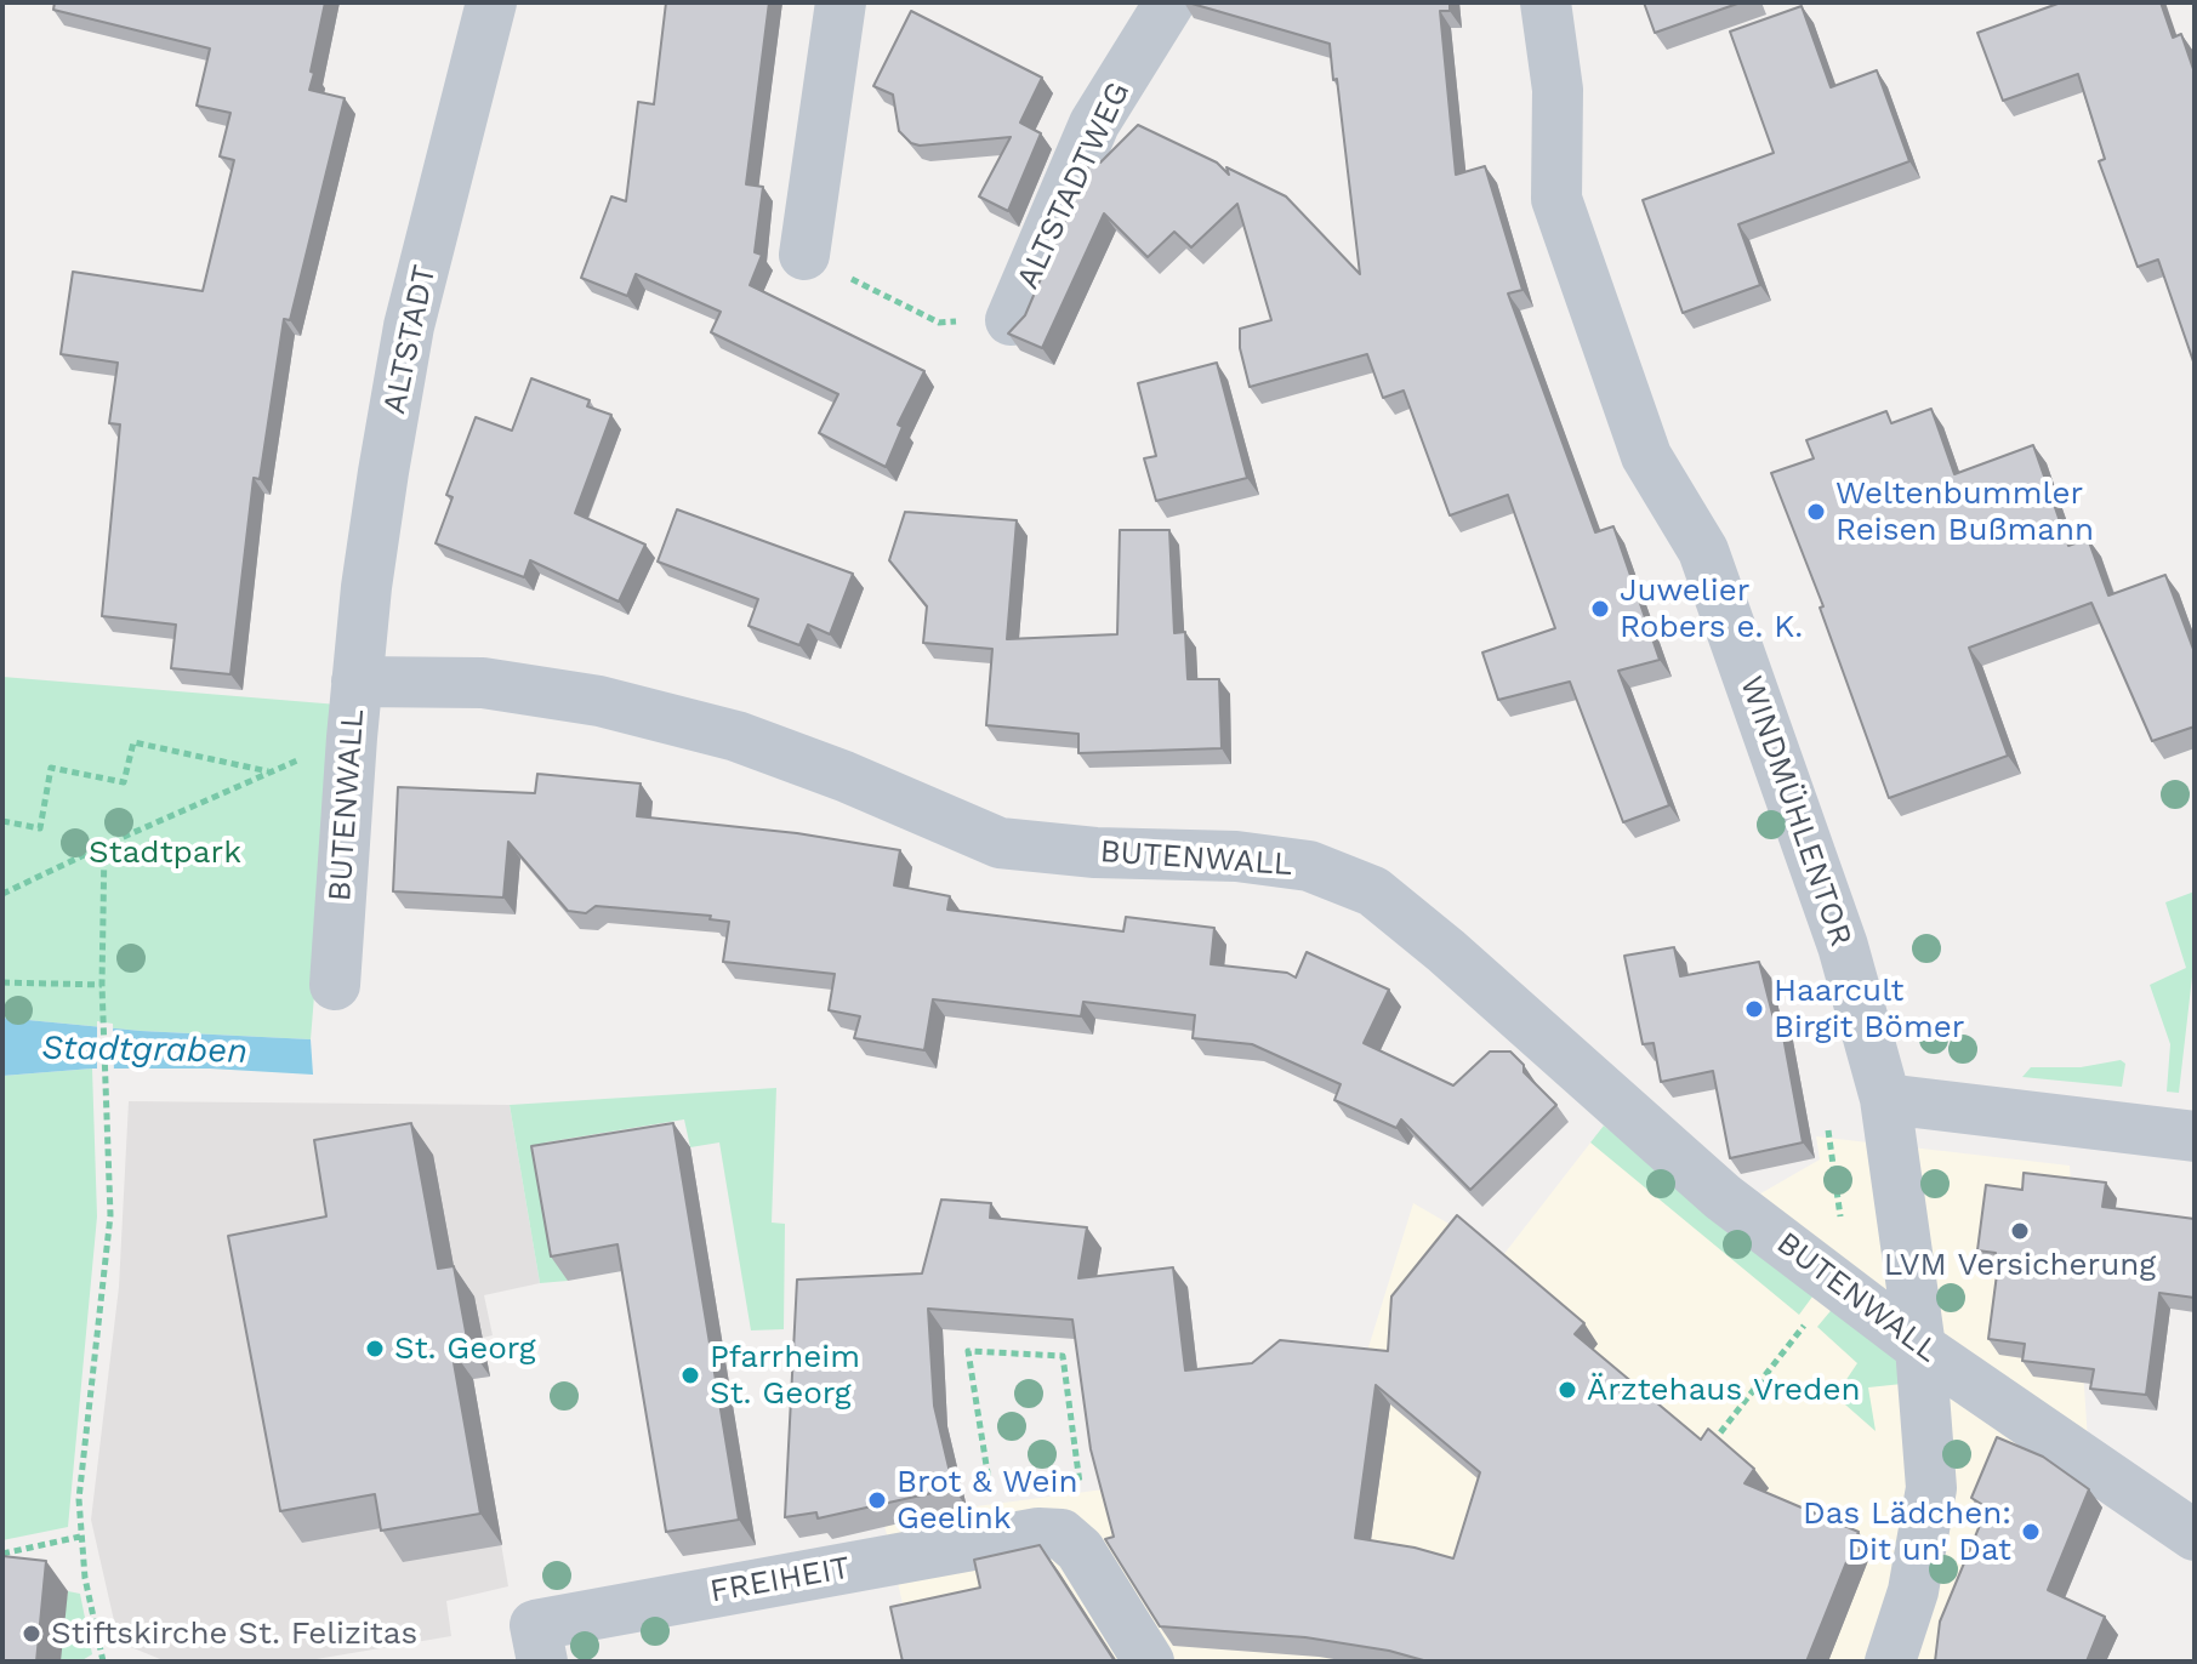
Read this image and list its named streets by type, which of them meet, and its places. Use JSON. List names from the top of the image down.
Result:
{
  "streets": {
    "street": [
      "ALTSTADTWEG",
      "ALTSTADT",
      "BUTENWALL",
      "WINDMÜHLENTOR",
      "FREIHEIT"
    ]
  },
  "crossings": [
    ["ALTSTADT", "BUTENWALL"],
    ["BUTENWALL", "WINDMÜHLENTOR"]
  ],
  "water": ["Stadtgraben"],
  "parks": ["Stadtpark"],
  "places": [
    "Weltenbummler Reisen Bußmann",
    "Juwelier Robers e. K.",
    "Haarcult Birgit Bömer",
    "LVM Versicherung",
    "St. Georg",
    "Pfarrheim St. Georg",
    "Ärztehaus Vreden",
    "Brot & Wein Geelink",
    "Das Lädchen: Dit un' Dat",
    "Stiftskirche St. Felizitas"
  ]
}
